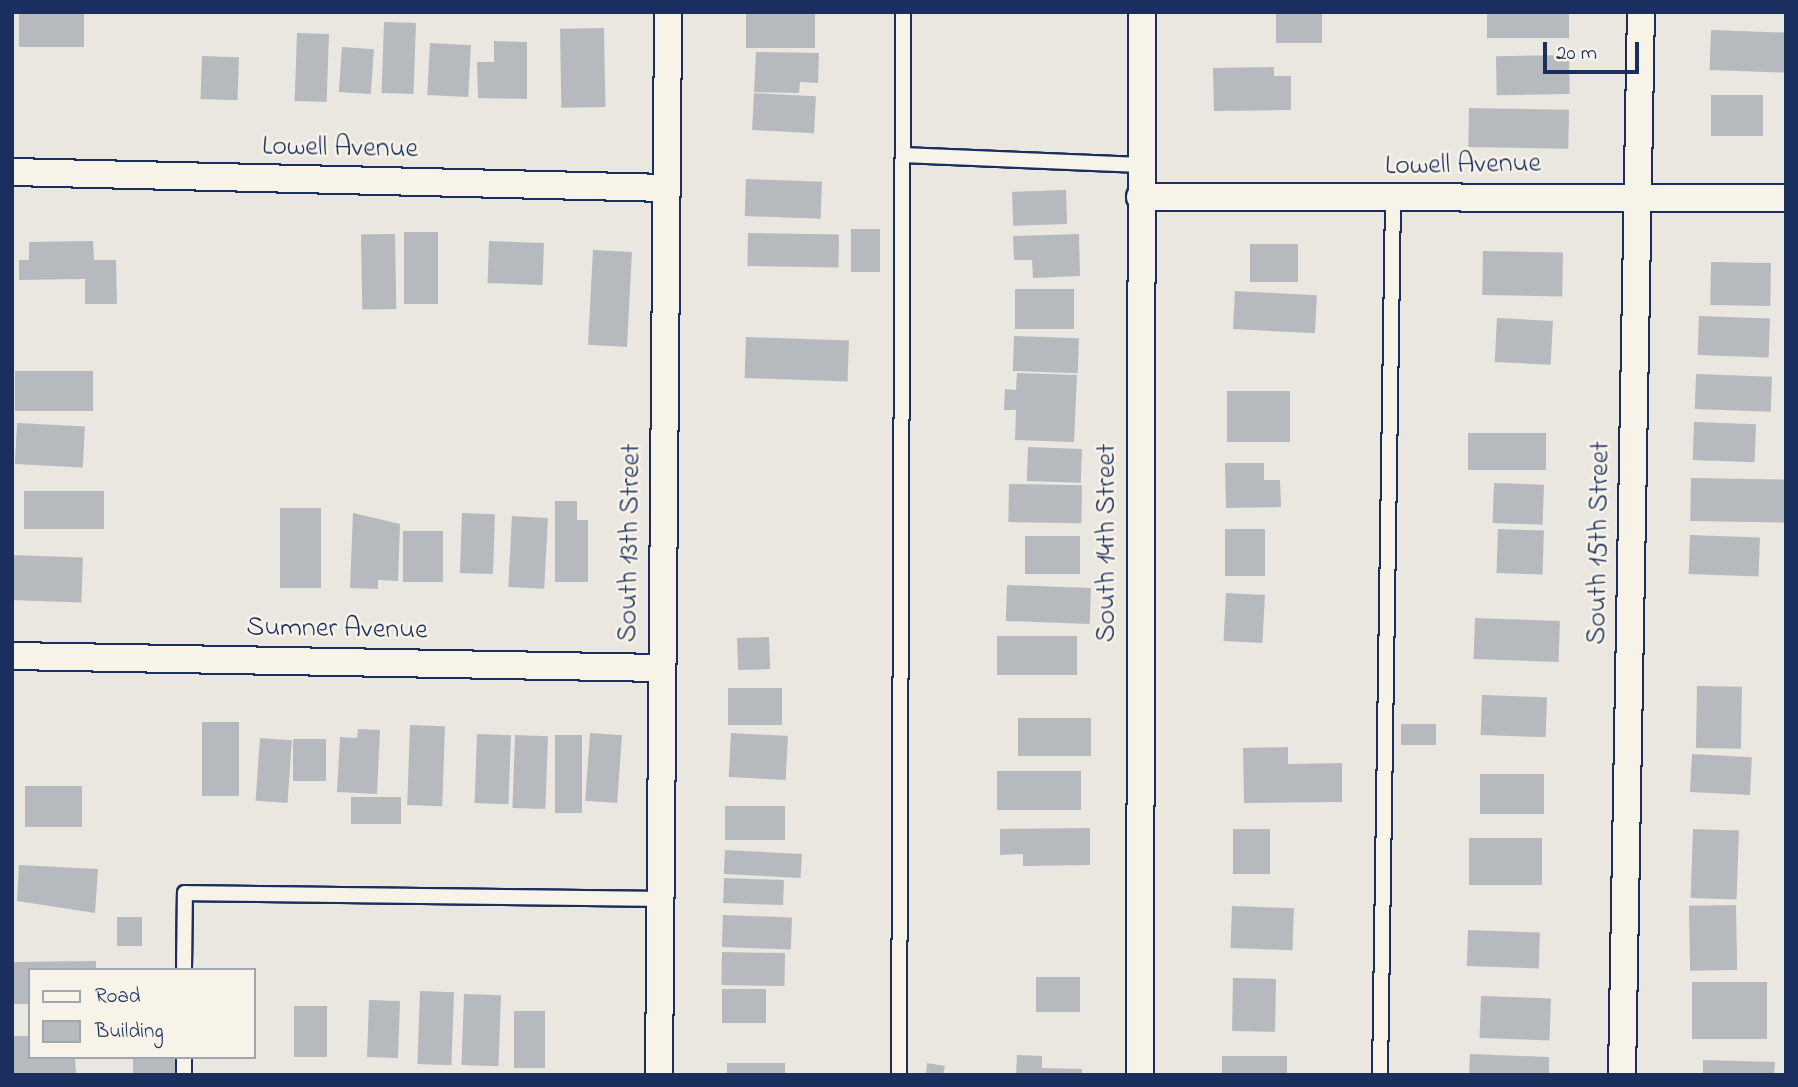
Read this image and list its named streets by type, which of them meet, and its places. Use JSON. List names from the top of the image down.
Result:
{
  "streets": {
    "street": [
      "Lowell Avenue",
      "South 13th Street",
      "South 14th Street",
      "South 15th Street",
      "Sumner Avenue"
    ]
  },
  "crossings": [
    ["Lowell Avenue", "South 13th Street"],
    ["Lowell Avenue", "South 14th Street"],
    ["Lowell Avenue", "South 15th Street"],
    ["South 13th Street", "Sumner Avenue"]
  ],
  "legend": ["Road", "Building"],
  "scale_bar": "20 m"
}
